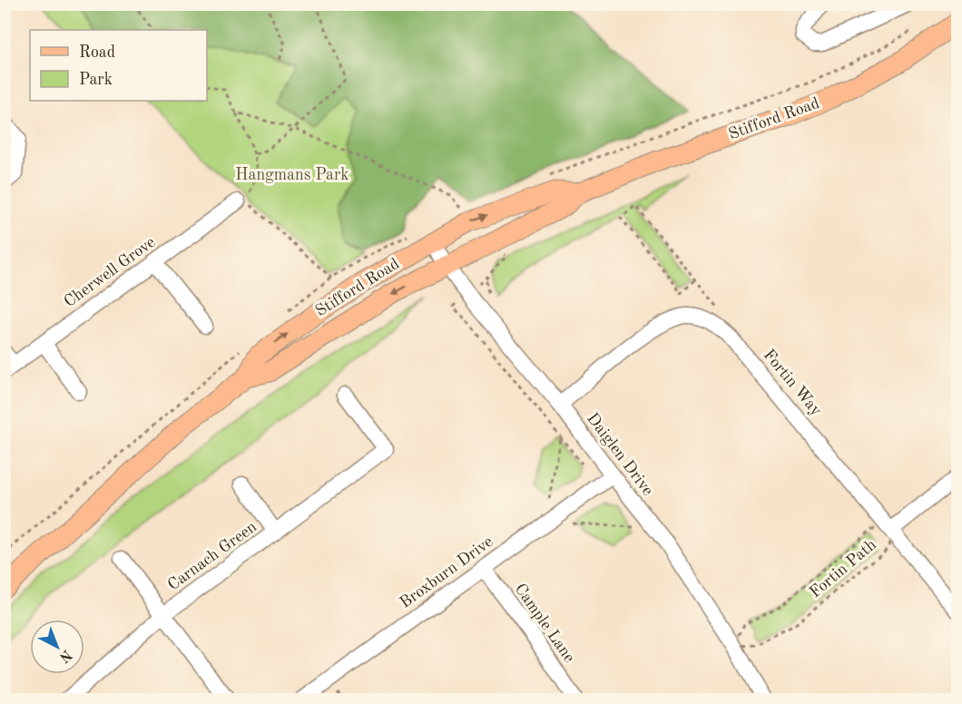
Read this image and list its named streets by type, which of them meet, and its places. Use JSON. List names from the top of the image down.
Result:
{
  "streets": {
    "main road": ["Stifford Road"],
    "street": [
      "Cherwell Grove",
      "Fortin Way",
      "Daiglen Drive",
      "Carnach Green",
      "Broxburn Drive",
      "Cample Lane"
    ],
    "path": ["Fortin Path"]
  },
  "crossings": [
    ["Stifford Road", "Daiglen Drive"],
    ["Fortin Way", "Daiglen Drive"],
    ["Fortin Way", "Fortin Path"],
    ["Daiglen Drive", "Fortin Path"],
    ["Daiglen Drive", "Broxburn Drive"],
    ["Broxburn Drive", "Cample Lane"]
  ],
  "parks": ["Hangmans Park"],
  "legend": ["Road", "Park"],
  "north": "bottom right"
}
